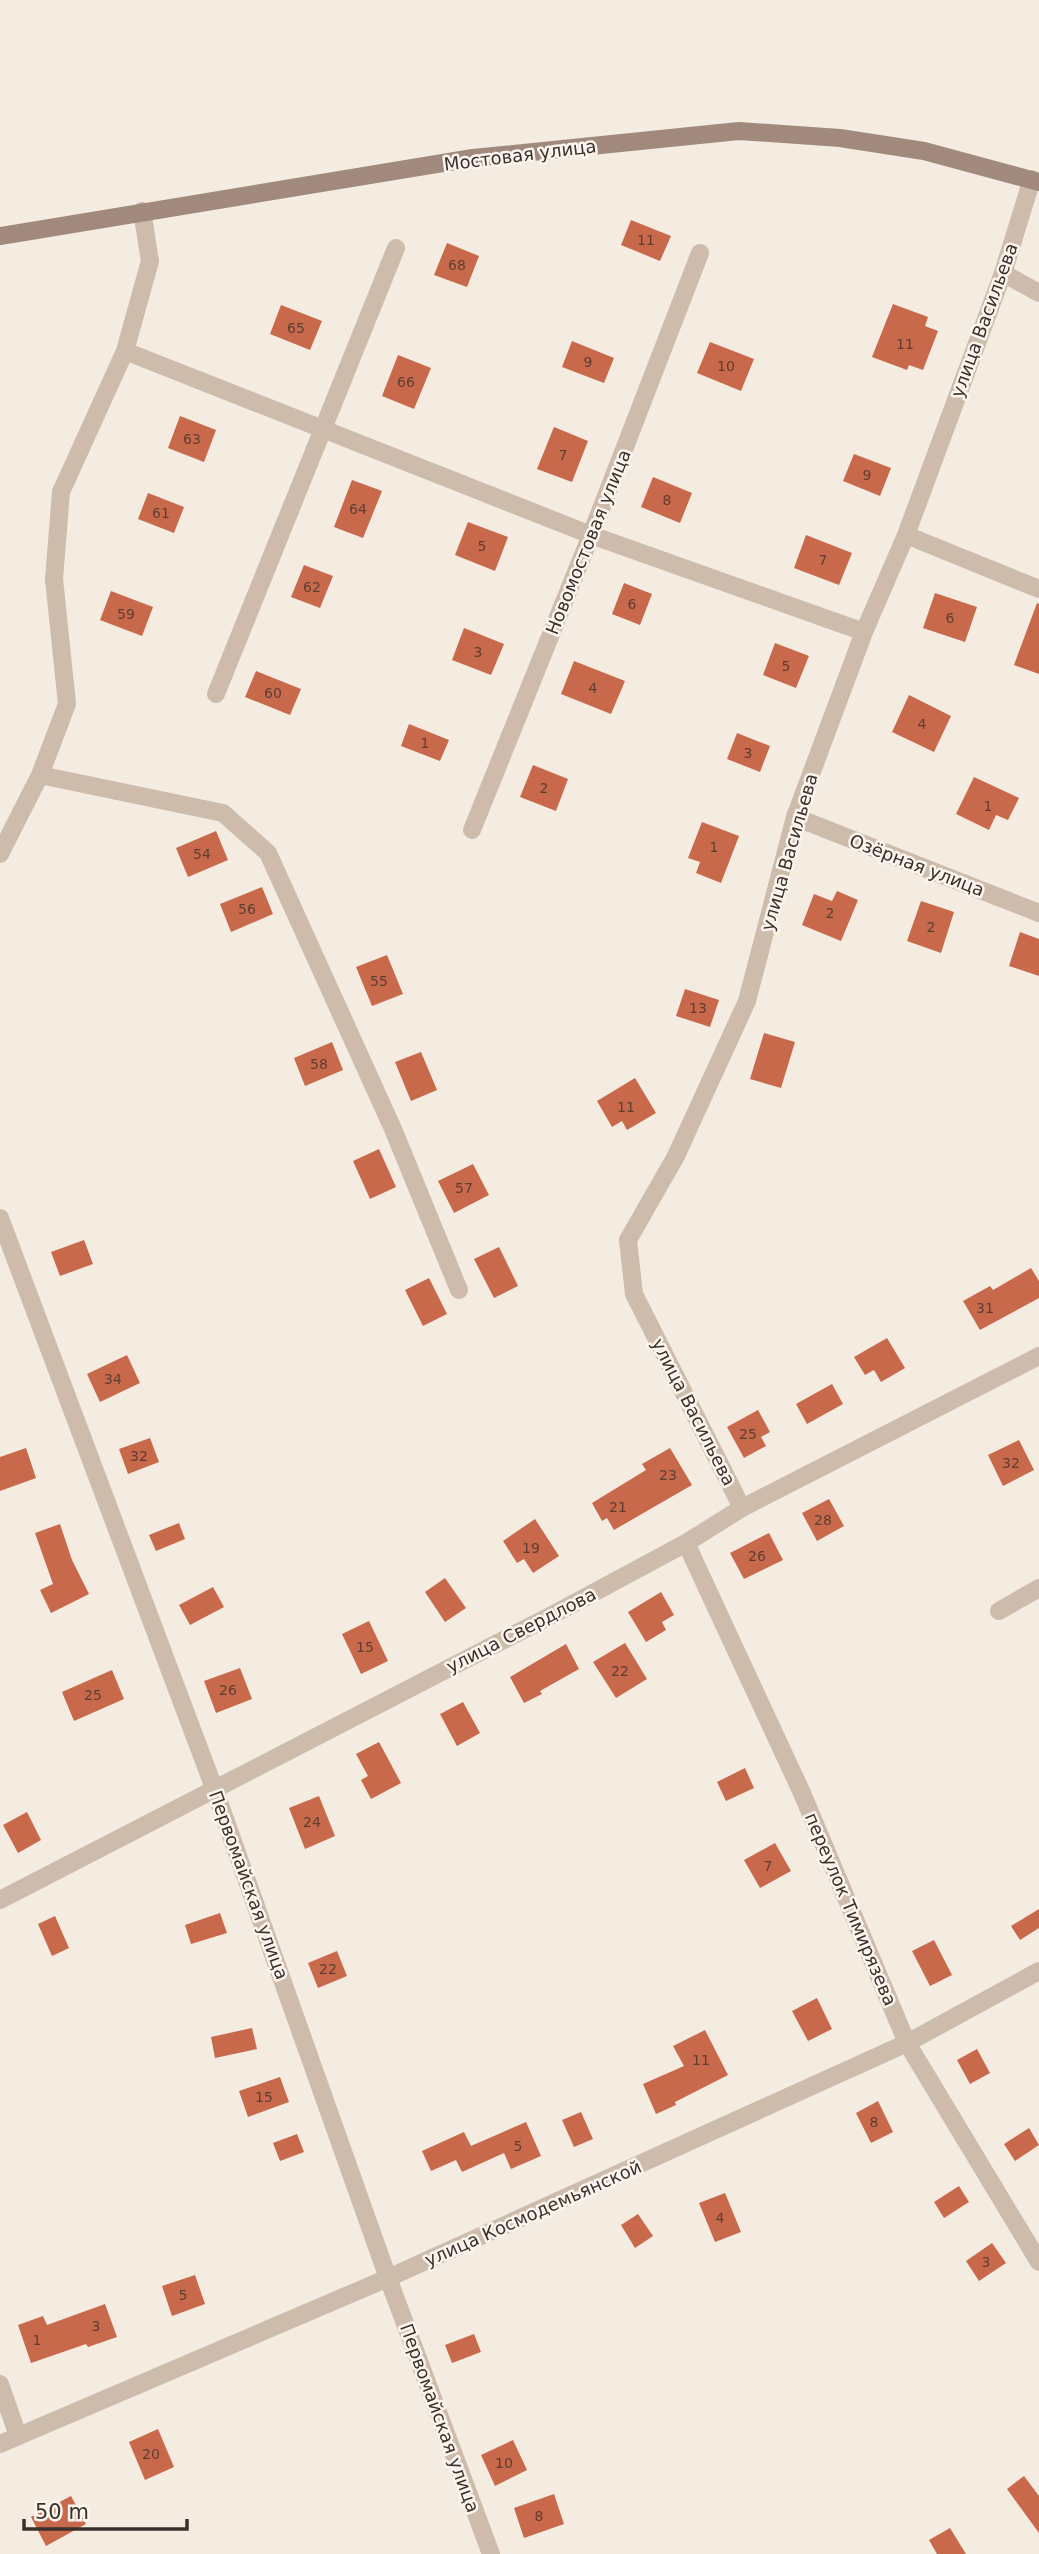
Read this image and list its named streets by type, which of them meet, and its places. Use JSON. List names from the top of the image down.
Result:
{
  "streets": {
    "main road": ["Мостовая улица"],
    "street": [
      "улица Васильева",
      "Новомостовая улица",
      "Озёрная улица",
      "улица Свердлова",
      "Первомайская улица",
      "переулок Тимирязева",
      "улица Космодемьянской"
    ]
  },
  "crossings": [
    ["Мостовая улица", "улица Васильева"],
    ["улица Васильева", "Озёрная улица"],
    ["улица Васильева", "улица Свердлова"],
    ["улица Свердлова", "Первомайская улица"],
    ["улица Свердлова", "переулок Тимирязева"],
    ["Первомайская улица", "улица Космодемьянской"],
    ["переулок Тимирязева", "улица Космодемьянской"]
  ],
  "house_numbers": [
    "11",
    "68",
    "65",
    "11",
    "9",
    "10",
    "66",
    "63",
    "7",
    "9",
    "8",
    "64",
    "61",
    "5",
    "7",
    "62",
    "6",
    "59",
    "6",
    "3",
    "5",
    "4",
    "60",
    "4",
    "1",
    "3",
    "2",
    "1",
    "1",
    "54",
    "56",
    "2",
    "2",
    "55",
    "13",
    "58",
    "11",
    "57",
    "31",
    "34",
    "25",
    "32",
    "32",
    "23",
    "21",
    "28",
    "19",
    "26",
    "15",
    "22",
    "26",
    "25",
    "24",
    "7",
    "22",
    "11",
    "15",
    "8",
    "5",
    "4",
    "3",
    "5",
    "3",
    "1",
    "20",
    "10",
    "8"
  ],
  "scale_bar": "50 m"
}
